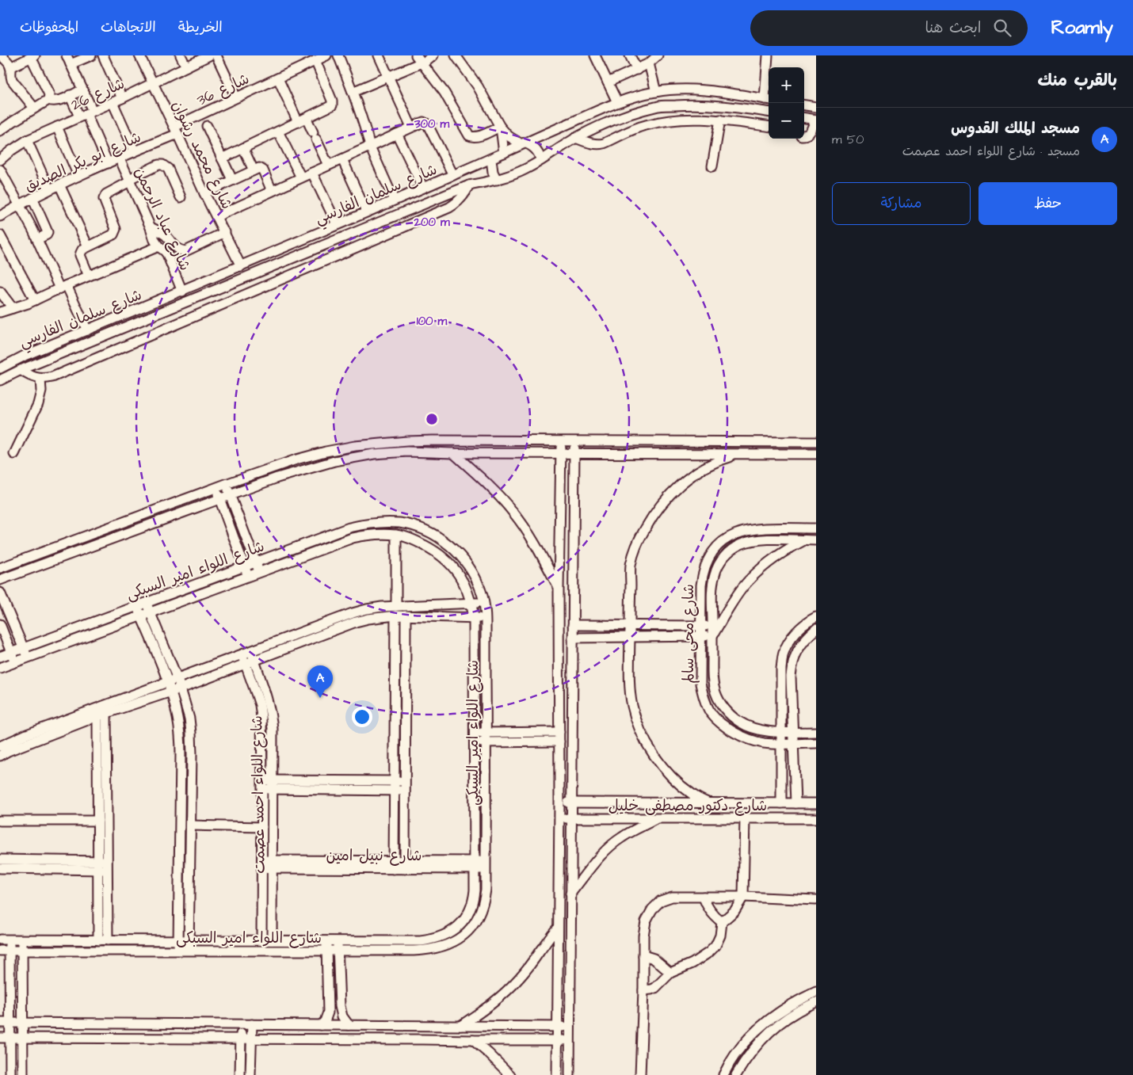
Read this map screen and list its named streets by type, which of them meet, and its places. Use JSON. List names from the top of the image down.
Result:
{
  "streets": {
    "street": [
      "شارع 36",
      "شارع 26",
      "شارع محمد رشوان",
      "شارع ابو بكر الصديق",
      "شارع سلمان الفارسي",
      "شارع عباد الرحمن",
      "شارع اللواء امير السبكى",
      "شارع محى سالم",
      "شارع اللواء احمد عصمت",
      "شارع دكتور مصطفى خليل",
      "شارع نبيل امين"
    ]
  },
  "crossings": [
    ["شارع 36", "شارع محمد رشوان"],
    ["شارع 36", "شارع ابو بكر الصديق"],
    ["شارع 26", "شارع محمد رشوان"],
    ["شارع محمد رشوان", "شارع ابو بكر الصديق"],
    ["شارع محمد رشوان", "شارع سلمان الفارسي"],
    ["شارع ابو بكر الصديق", "شارع عباد الرحمن"],
    ["شارع سلمان الفارسي", "شارع عباد الرحمن"],
    ["شارع اللواء امير السبكى", "شارع اللواء احمد عصمت"],
    ["شارع اللواء امير السبكى", "شارع نبيل امين"],
    ["شارع اللواء احمد عصمت", "شارع نبيل امين"]
  ],
  "page": {
    "header": "Roamly",
    "search": "ابحث هنا",
    "nav": ["الخريطة", "الاتجاهات", "المحفوظات"],
    "heading": "بالقرب منك",
    "map_buttons": ["+", "−"],
    "list": [
      {
        "mark": "A",
        "name": "مسجد الملك القدوس",
        "note": "مسجد · شارع اللواء احمد عصمت",
        "value": "50 m"
      }
    ],
    "buttons": ["حفظ", "مشاركة"],
    "pins": "A"
  },
  "rings": ["300 m", "200 m", "100 m"]
}
